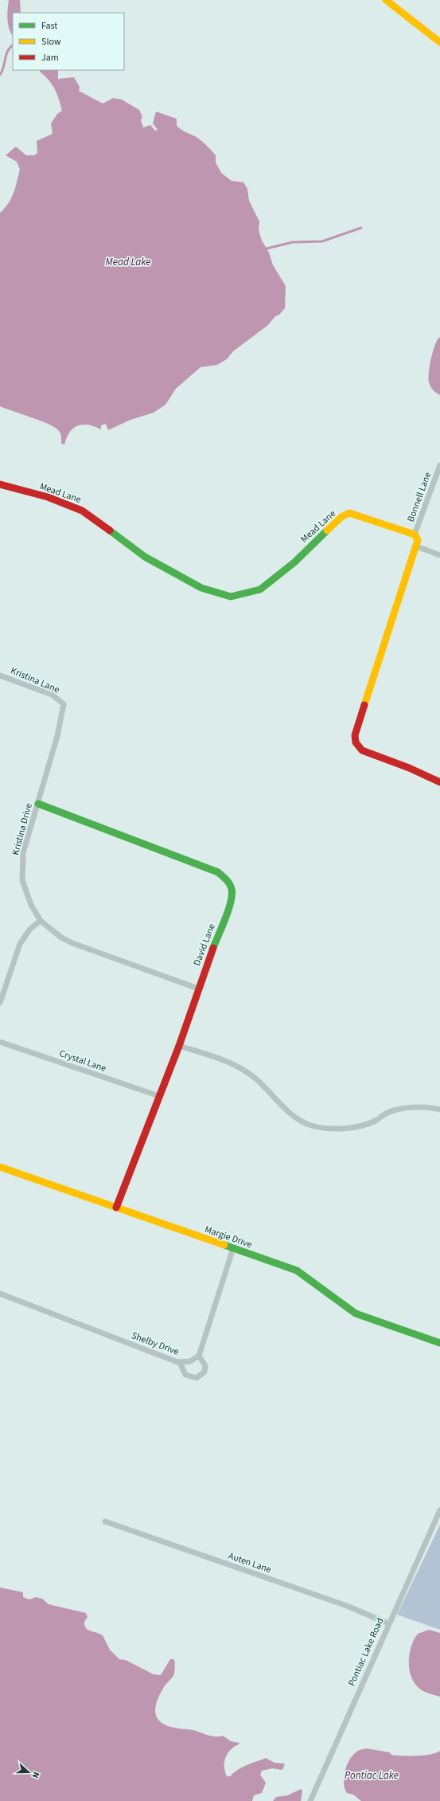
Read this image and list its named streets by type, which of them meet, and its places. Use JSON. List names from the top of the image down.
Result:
{
  "streets": {
    "street": [
      "Mead Lane",
      "Bonnell Lane",
      "Kristina Lane",
      "Kristina Drive",
      "David Lane",
      "Crystal Lane",
      "Margie Drive",
      "Shelby Drive",
      "Auten Lane",
      "Pontiac Lake Road"
    ]
  },
  "crossings": [
    ["Mead Lane", "Bonnell Lane"],
    ["Kristina Lane", "Kristina Drive"],
    ["Kristina Drive", "David Lane"],
    ["David Lane", "Crystal Lane"],
    ["David Lane", "Margie Drive"],
    ["Auten Lane", "Pontiac Lake Road"]
  ],
  "water": ["Mead Lake", "Pontiac Lake"],
  "legend": ["Fast", "Slow", "Jam"],
  "north": "right"
}
